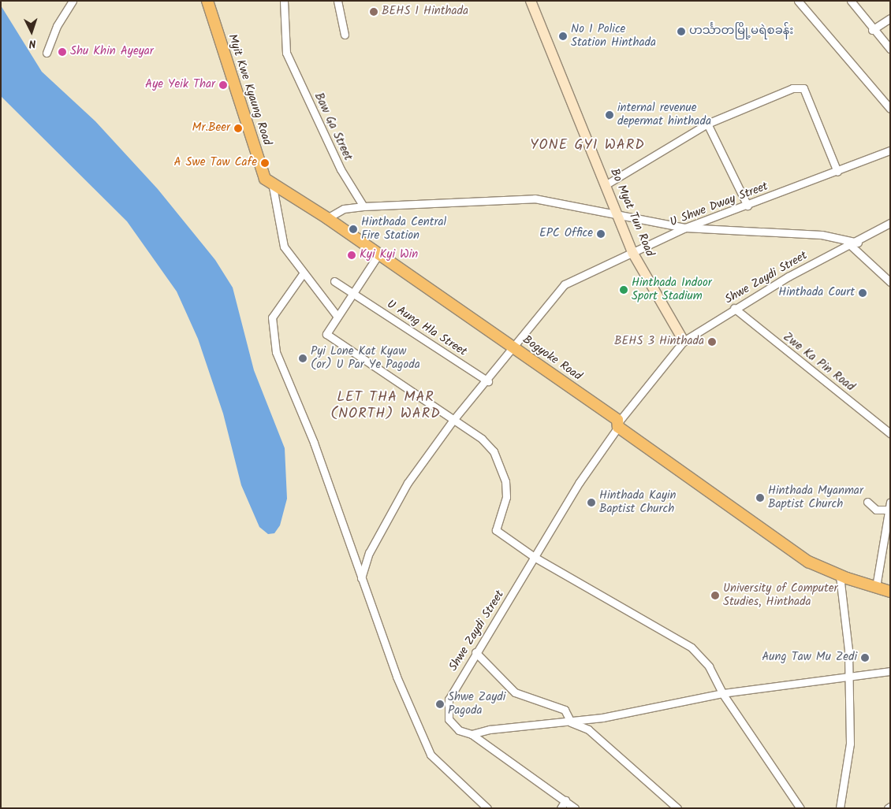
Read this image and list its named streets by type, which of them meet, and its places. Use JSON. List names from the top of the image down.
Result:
{
  "streets": {
    "main road": ["Myit Kwe Kyaung Road", "Bogyoke Road"],
    "street": [
      "Baw Ga Street",
      "U Shwe Dway Street",
      "Bo Myat Tun Road",
      "Shwe Zaydi Street",
      "U Aung Hla Street",
      "Zwe Ka Pin Road"
    ]
  },
  "crossings": [
    ["Myit Kwe Kyaung Road", "Bogyoke Road"],
    ["U Shwe Dway Street", "Bo Myat Tun Road"],
    ["U Shwe Dway Street", "U Aung Hla Street"],
    ["U Shwe Dway Street", "Bogyoke Road"],
    ["Bo Myat Tun Road", "Shwe Zaydi Street"],
    ["Shwe Zaydi Street", "Bogyoke Road"],
    ["Shwe Zaydi Street", "Zwe Ka Pin Road"]
  ],
  "districts": ["YONE GYI WARD", "LET THA MAR (NORTH) WARD"],
  "places": [
    "BEHS 1 Hinthada",
    "ဟင်္သာတမြို့မရဲစခန်း",
    "No 1 Police Station Hinthada",
    "Shu Khin Ayeyar",
    "Aye Yeik Thar",
    "internal revenue depermat hinthada",
    "Mr.Beer",
    "A Swe Taw Cafe",
    "Hinthada Central Fire Station",
    "EPC Office",
    "Kyi Kyi Win",
    "Hinthada Indoor Sport Stadium",
    "Hinthada Court",
    "BEHS 3 Hinthada",
    "Pyi Lone Kat Kyaw (or) U Par Ye Pagoda",
    "Hinthada Myanmar Baptist Church",
    "Hinthada Kayin Baptist Church",
    "University of Computer Studies, Hinthada",
    "Aung Taw Mu Zedi",
    "Shwe Zaydi Pagoda"
  ],
  "north": "bottom"
}
